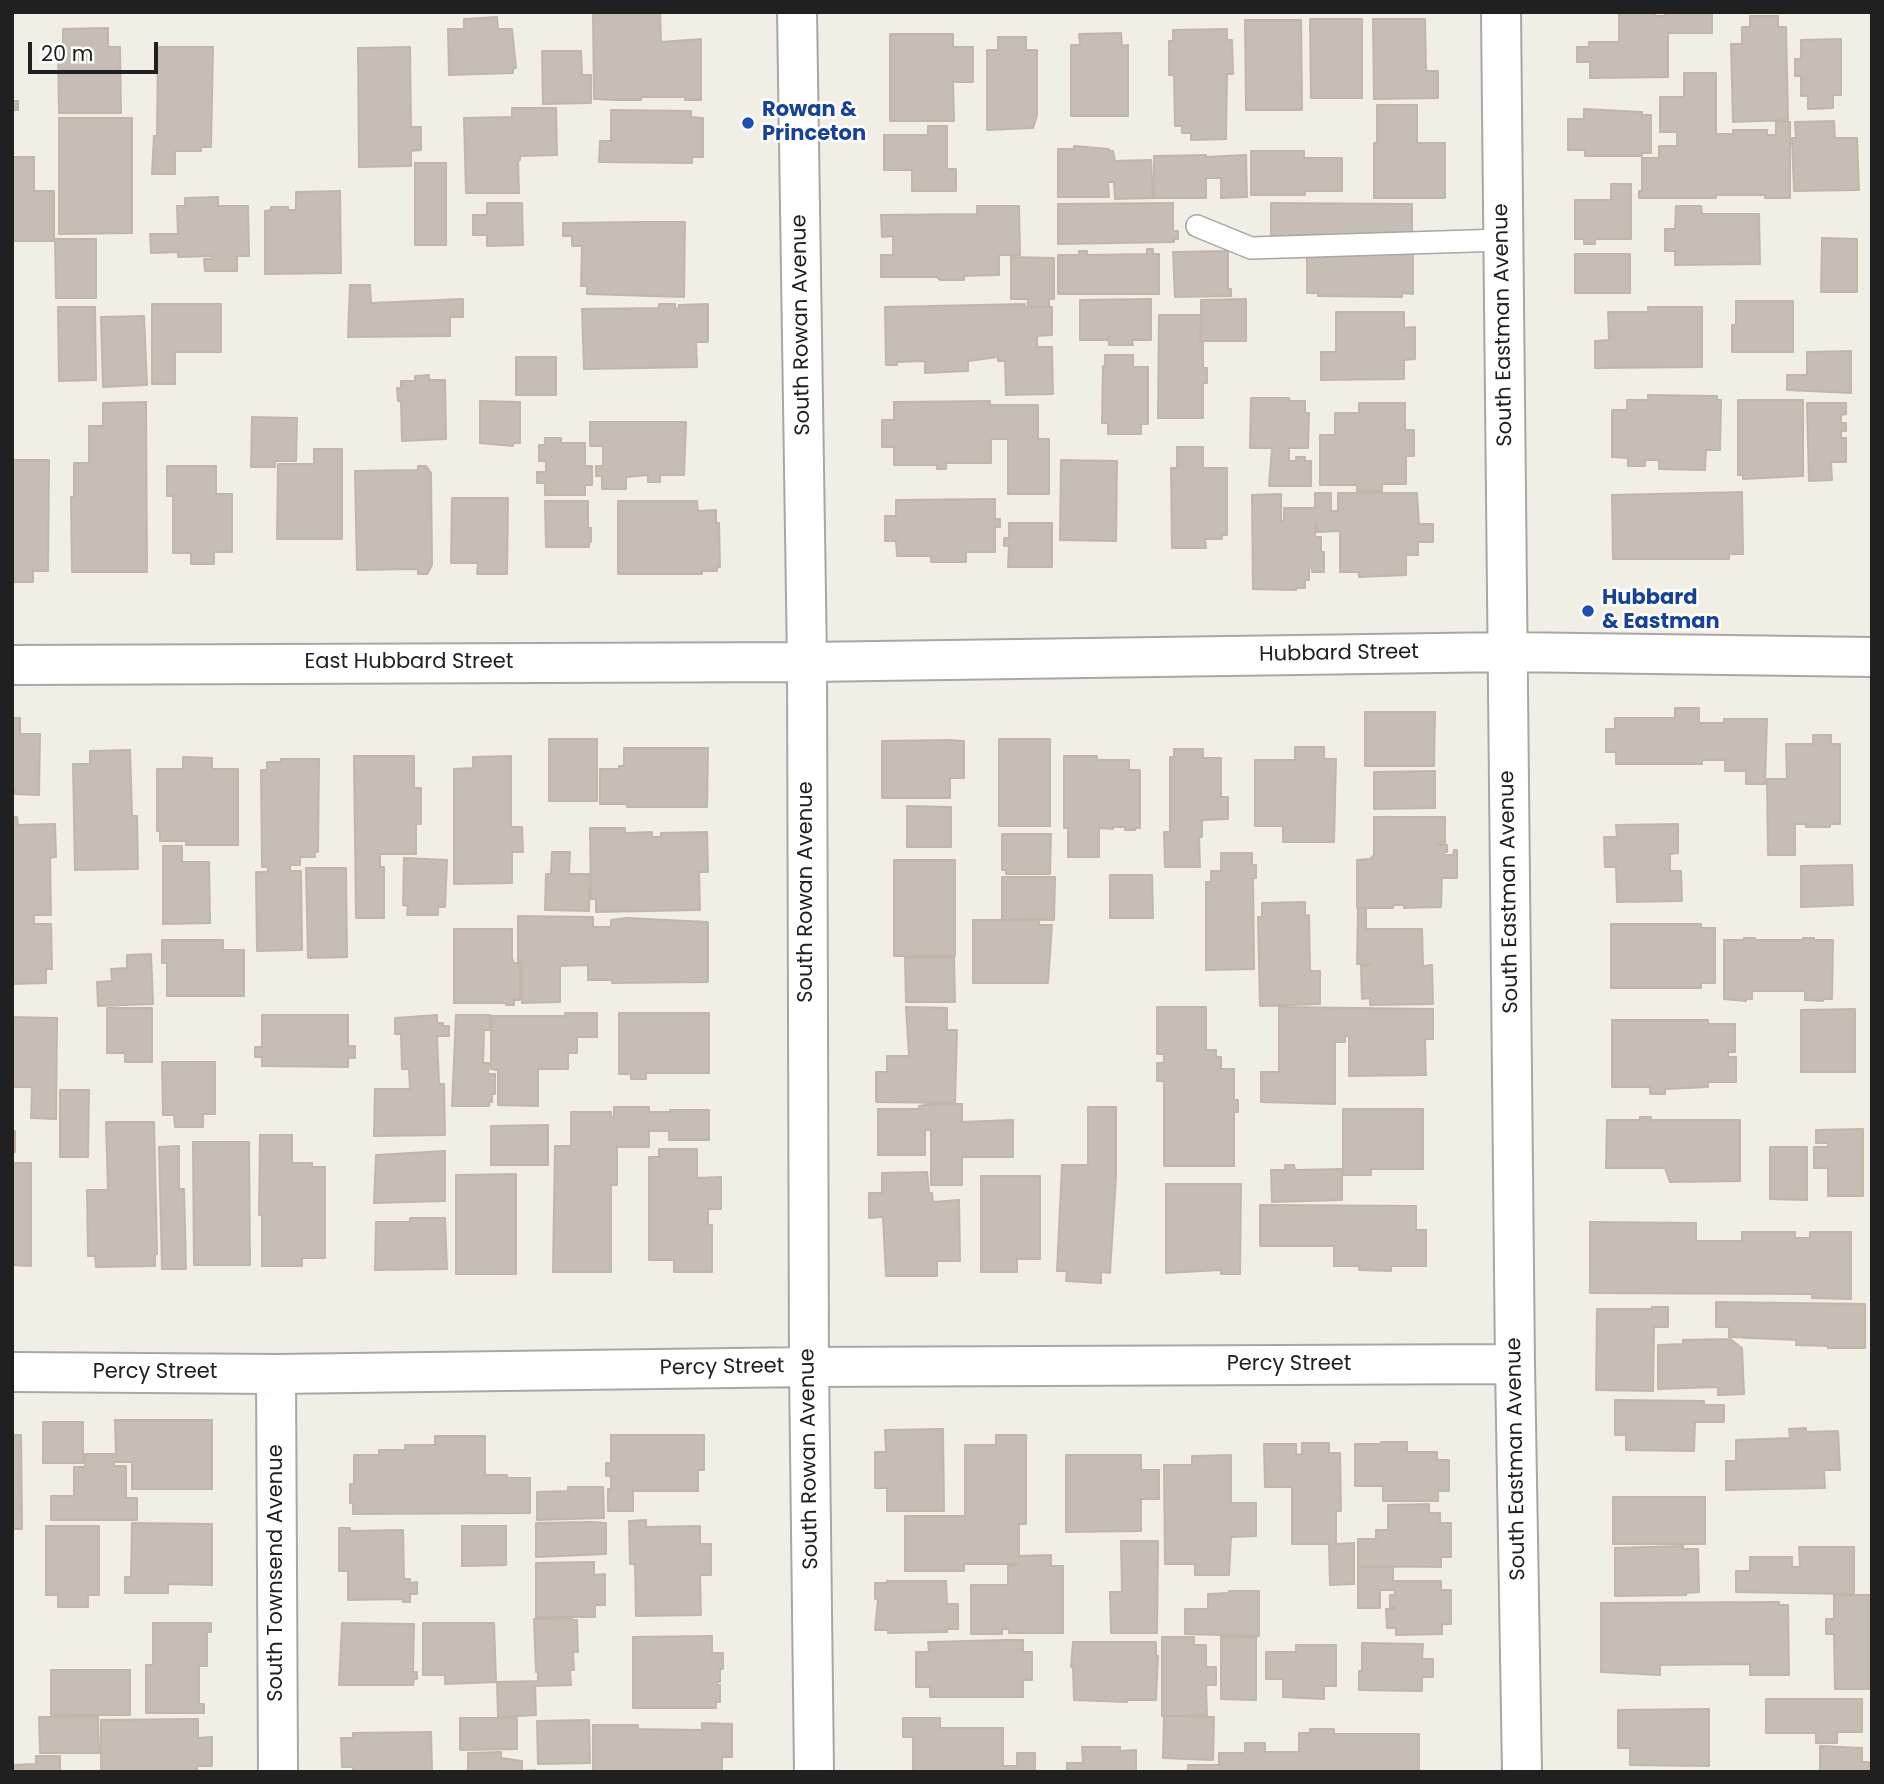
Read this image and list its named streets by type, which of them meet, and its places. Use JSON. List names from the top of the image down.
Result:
{
  "streets": {
    "street": [
      "South Rowan Avenue",
      "South Eastman Avenue",
      "Hubbard Street",
      "East Hubbard Street",
      "Percy Street",
      "South Townsend Avenue"
    ]
  },
  "crossings": [
    ["South Rowan Avenue", "Hubbard Street"],
    ["South Rowan Avenue", "East Hubbard Street"],
    ["South Rowan Avenue", "Percy Street"],
    ["South Eastman Avenue", "Hubbard Street"],
    ["South Eastman Avenue", "Percy Street"],
    ["Hubbard Street", "East Hubbard Street"],
    ["Percy Street", "South Townsend Avenue"]
  ],
  "places": ["Rowan & Princeton", "Hubbard & Eastman"],
  "scale_bar": "20 m"
}
